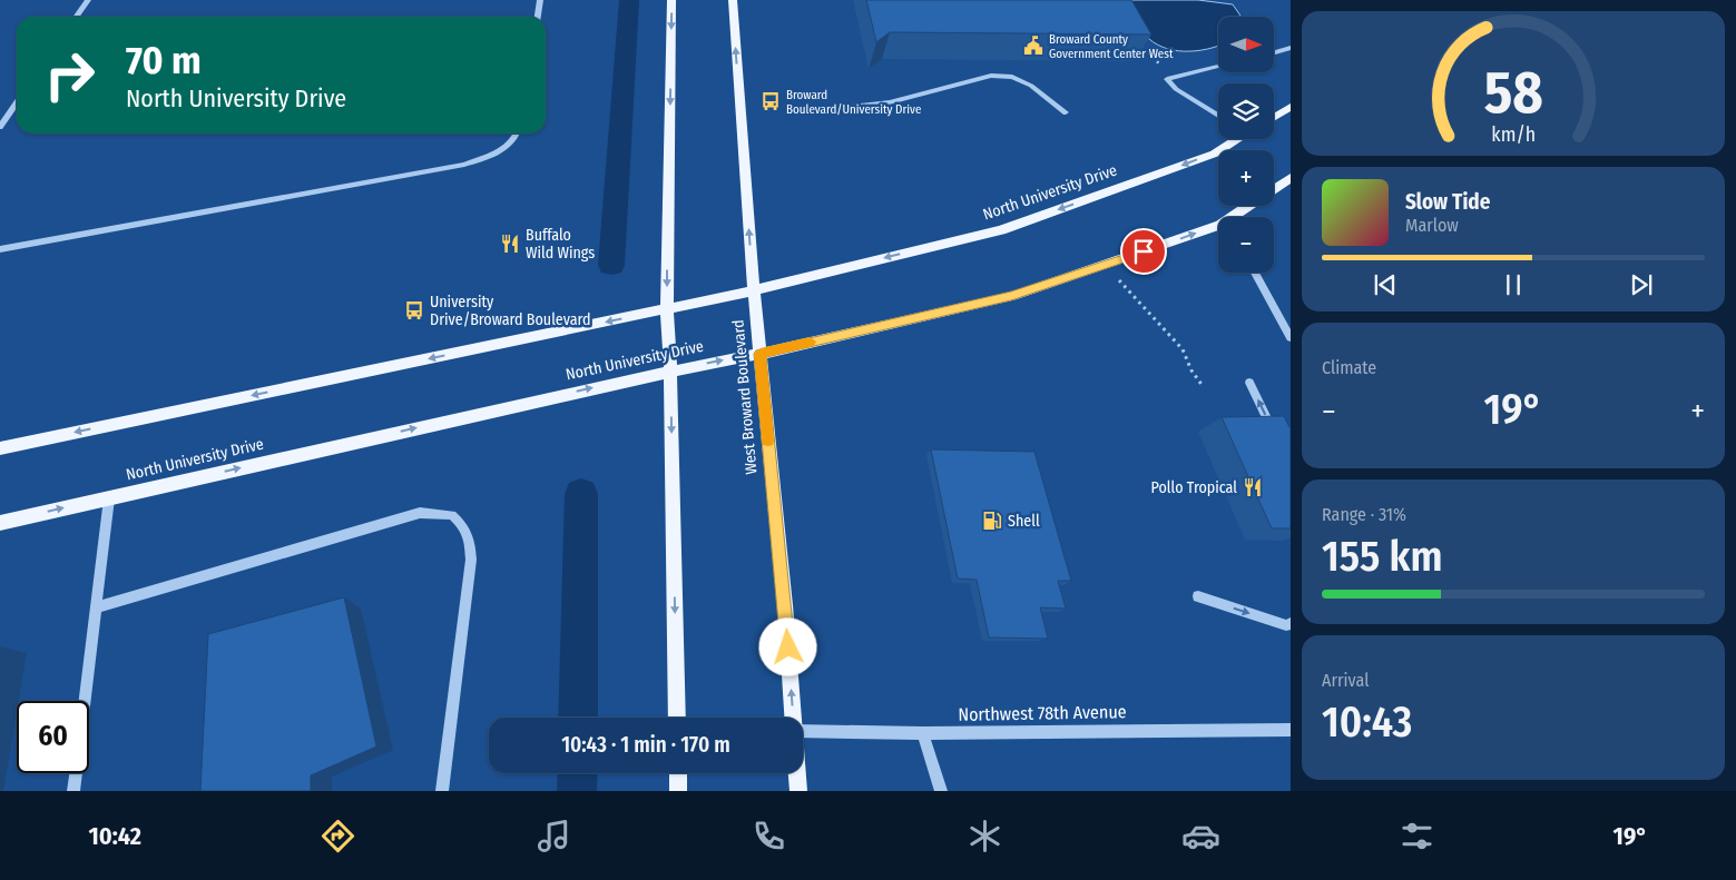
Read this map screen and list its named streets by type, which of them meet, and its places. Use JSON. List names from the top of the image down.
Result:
{
  "streets": {
    "main road": ["North University Drive", "West Broward Boulevard"],
    "street": ["Northwest 78th Avenue"]
  },
  "crossings": [
    ["North University Drive", "West Broward Boulevard"]
  ],
  "places": {
    "public building": ["Broward County Government Center West"],
    "bus stop": ["Broward Boulevard/University Drive", "University Drive/Broward Boulevard"],
    "restaurant": ["Buffalo Wild Wings", "Pollo Tropical"],
    "fuel station": ["Shell"]
  },
  "north": "right",
  "page": {
    "map_buttons": ["+", "−"],
    "turn": ["70 m", "North University Drive"],
    "song": ["Slow Tide", "Marlow"],
    "tile": [
      "Climate",
      ["Range · 31%", "155 km"],
      ["Arrival", "10:43"]
    ],
    "heat": ["−", "19°", "+"],
    "limit": "60",
    "trip": "10:43 · 1 min · 170 m",
    "tabs": ["10:42", "19°"],
    "gauge": ["58", "km/h"]
  }
}
